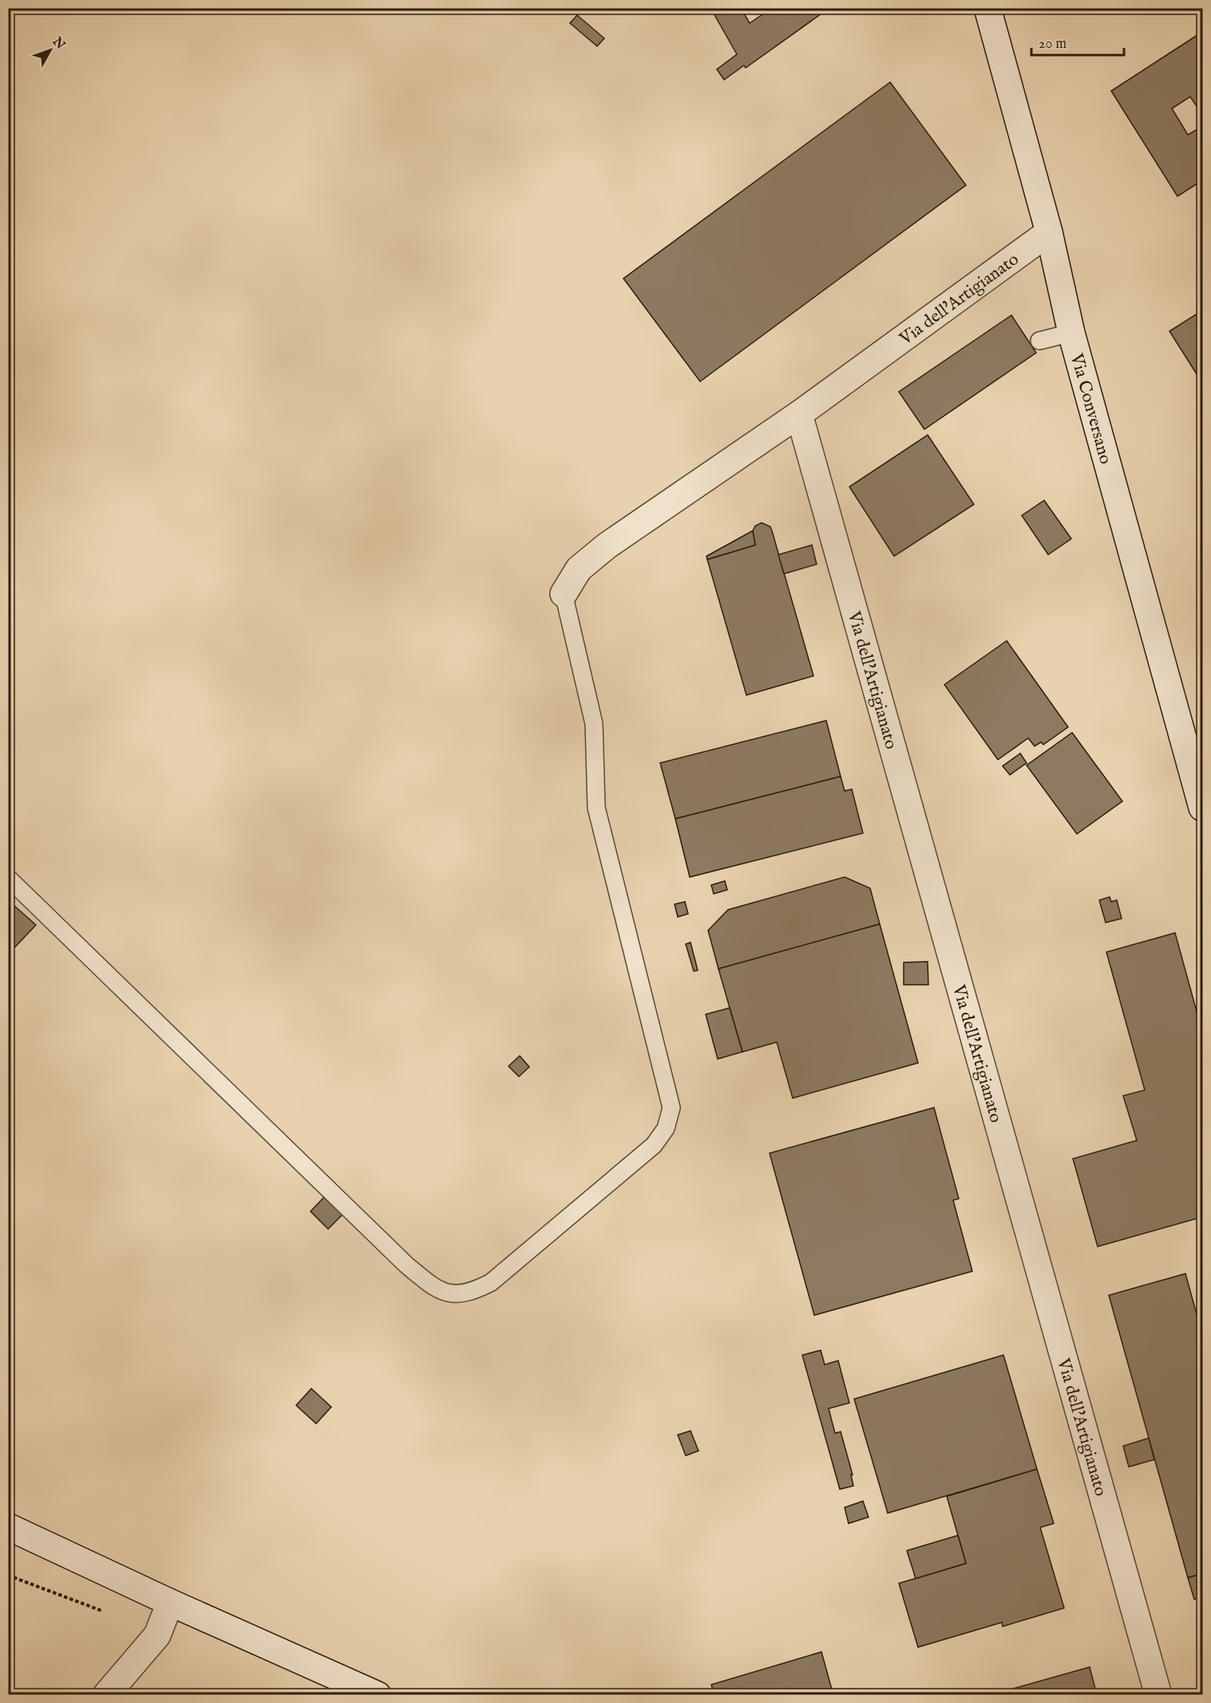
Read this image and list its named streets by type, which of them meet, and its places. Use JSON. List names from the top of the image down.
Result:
{
  "streets": {
    "street": ["Via dell'Artigianato", "Via Conversano"]
  },
  "crossings": [
    ["Via dell'Artigianato", "Via Conversano"]
  ],
  "scale_bar": "20 m",
  "north": "top right"
}
